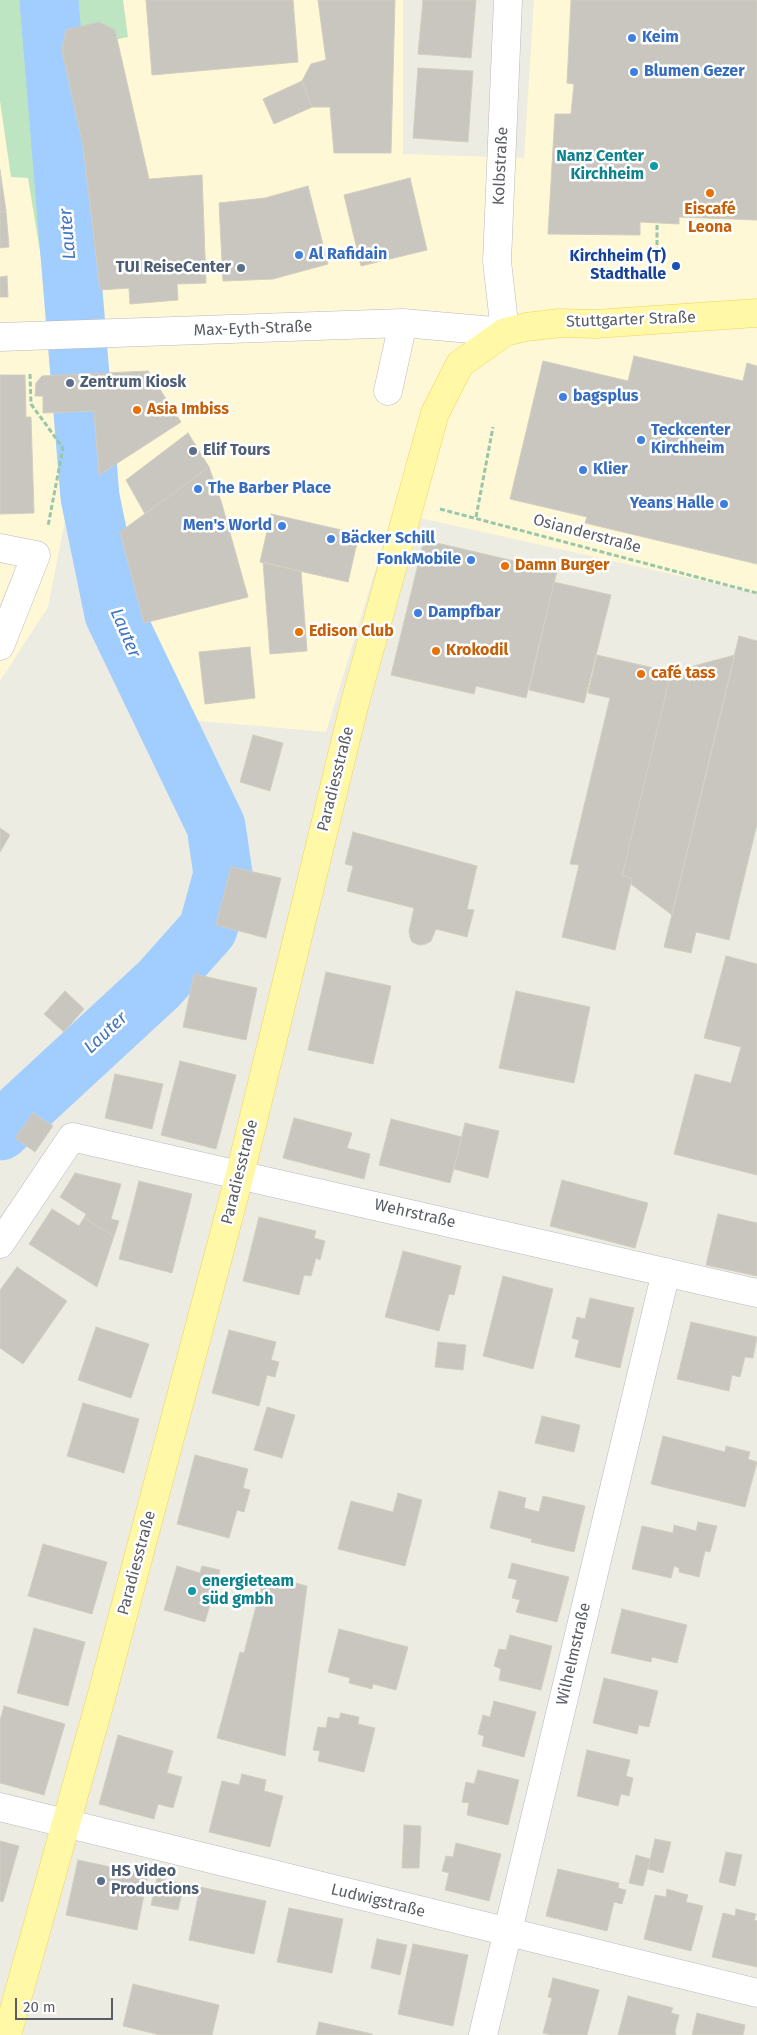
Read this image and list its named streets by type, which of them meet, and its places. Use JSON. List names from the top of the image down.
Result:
{
  "streets": {
    "main road": ["Stuttgarter Straße", "Paradiesstraße"],
    "street": [
      "Kolbstraße",
      "Max-Eyth-Straße",
      "Wehrstraße",
      "Wilhelmstraße",
      "Ludwigstraße"
    ],
    "path": ["Osianderstraße"]
  },
  "crossings": [
    ["Kolbstraße", "Stuttgarter Straße"],
    ["Kolbstraße", "Max-Eyth-Straße"],
    ["Kolbstraße", "Paradiesstraße"],
    ["Stuttgarter Straße", "Max-Eyth-Straße"],
    ["Stuttgarter Straße", "Paradiesstraße"],
    ["Max-Eyth-Straße", "Paradiesstraße"],
    ["Osianderstraße", "Paradiesstraße"],
    ["Paradiesstraße", "Wehrstraße"],
    ["Paradiesstraße", "Ludwigstraße"],
    ["Wehrstraße", "Wilhelmstraße"],
    ["Wilhelmstraße", "Ludwigstraße"]
  ],
  "water": ["Lauter"],
  "places": [
    "Keim",
    "Blumen Gezer",
    "Nanz Center Kirchheim",
    "Eiscafé Leona",
    "Al Rafidain",
    "Kirchheim (T) Stadthalle",
    "TUI ReiseCenter",
    "Zentrum Kiosk",
    "bagsplus",
    "Asia Imbiss",
    "Teckcenter Kirchheim",
    "Elif Tours",
    "Klier",
    "The Barber Place",
    "Yeans Halle",
    "Men's World",
    "Bäcker Schill",
    "FonkMobile",
    "Damn Burger",
    "Dampfbar",
    "Edison Club",
    "Krokodil",
    "café tass",
    "energieteam süd gmbh",
    "HS Video Productions"
  ],
  "scale_bar": "20 m"
}
